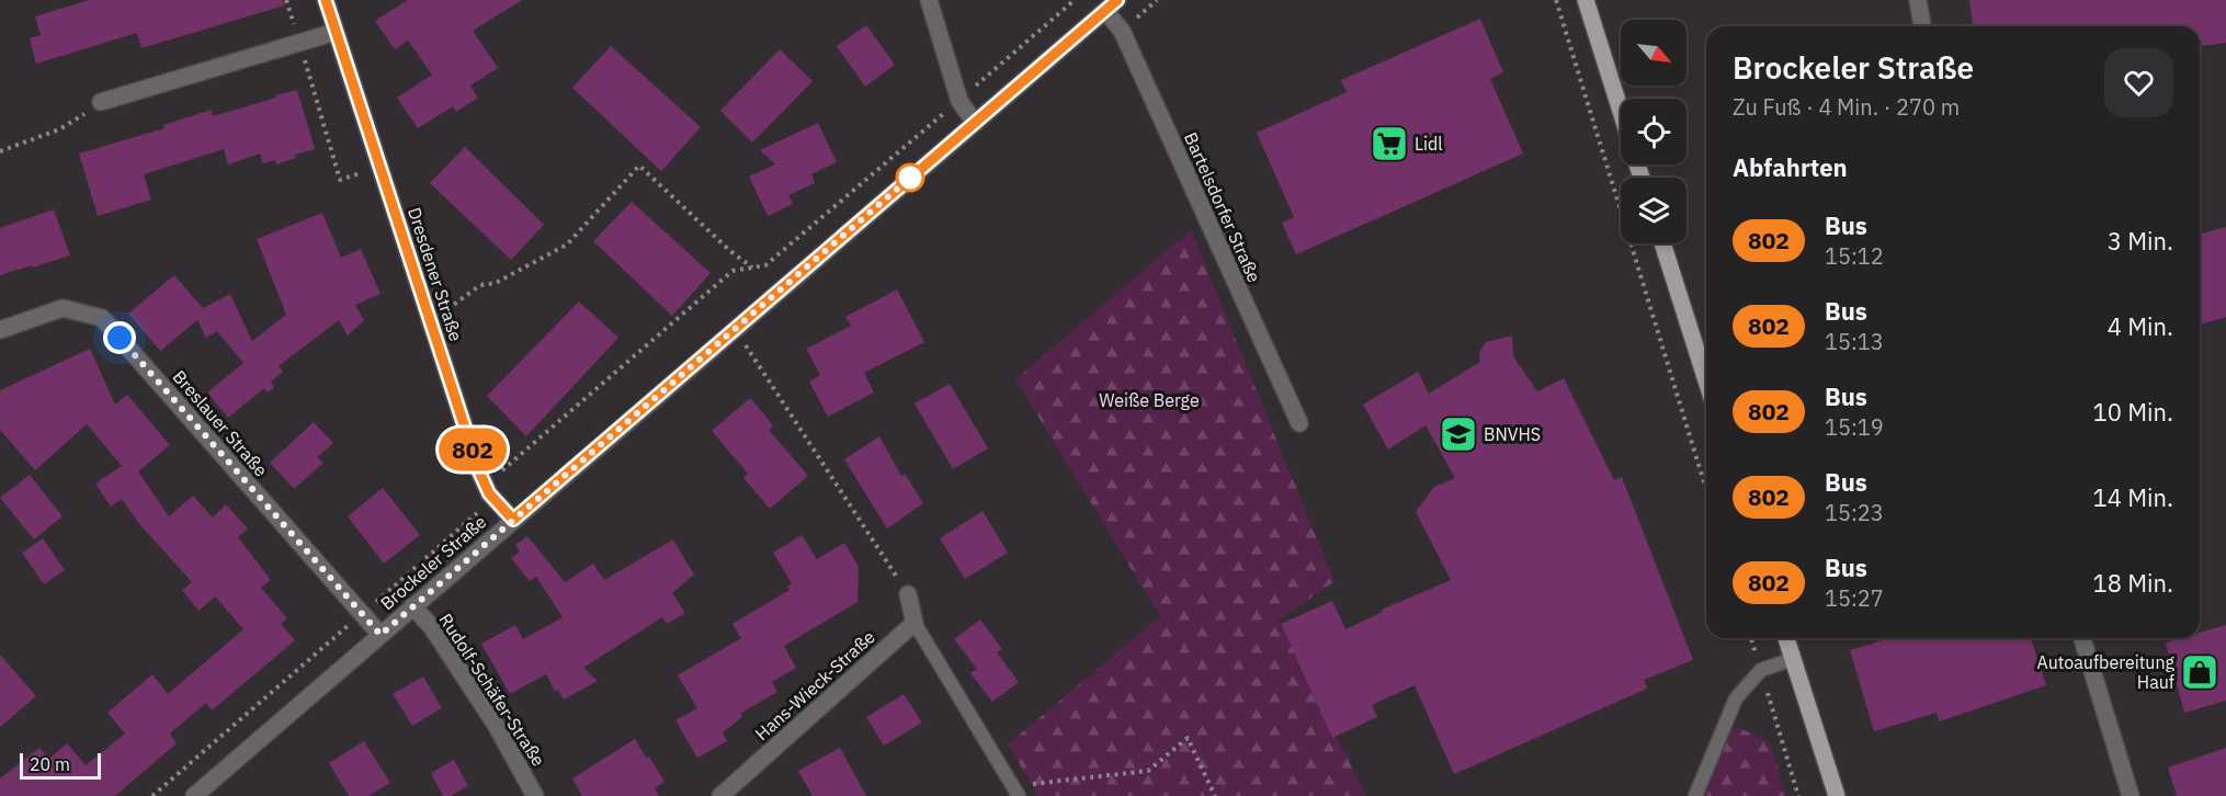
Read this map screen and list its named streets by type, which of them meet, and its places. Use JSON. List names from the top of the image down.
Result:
{
  "streets": {
    "street": [
      "Bartelsdorfer Straße",
      "Dresdener Straße",
      "Breslauer Straße",
      "Brockeler Straße",
      "Hans-Wieck-Straße",
      "Rudolf-Schäfer-Straße"
    ]
  },
  "crossings": [
    ["Bartelsdorfer Straße", "Brockeler Straße"],
    ["Dresdener Straße", "Brockeler Straße"],
    ["Breslauer Straße", "Brockeler Straße"],
    ["Brockeler Straße", "Rudolf-Schäfer-Straße"]
  ],
  "parks": ["Weiße Berge"],
  "places": {
    "supermarket": ["Lidl"],
    "school or university": ["BNVHS"],
    "shop": ["Autoaufbereitung Hauf"]
  },
  "lines": ["bus line 802"],
  "scale_bar": "20 m",
  "north": "bottom right",
  "page": {
    "on_map": "802",
    "heading": [
      ["Brockeler Straße", "Zu Fuß · 4 Min. · 270 m"],
      "Abfahrten"
    ],
    "list": [
      {
        "mark": "802",
        "name": "Bus",
        "note": "15:12",
        "value": "3 Min."
      },
      {
        "mark": "802",
        "name": "Bus",
        "note": "15:13",
        "value": "4 Min."
      },
      {
        "mark": "802",
        "name": "Bus",
        "note": "15:19",
        "value": "10 Min."
      },
      {
        "mark": "802",
        "name": "Bus",
        "note": "15:23",
        "value": "14 Min."
      },
      {
        "mark": "802",
        "name": "Bus",
        "note": "15:27",
        "value": "18 Min."
      }
    ],
    "scale": "20 m"
  }
}
